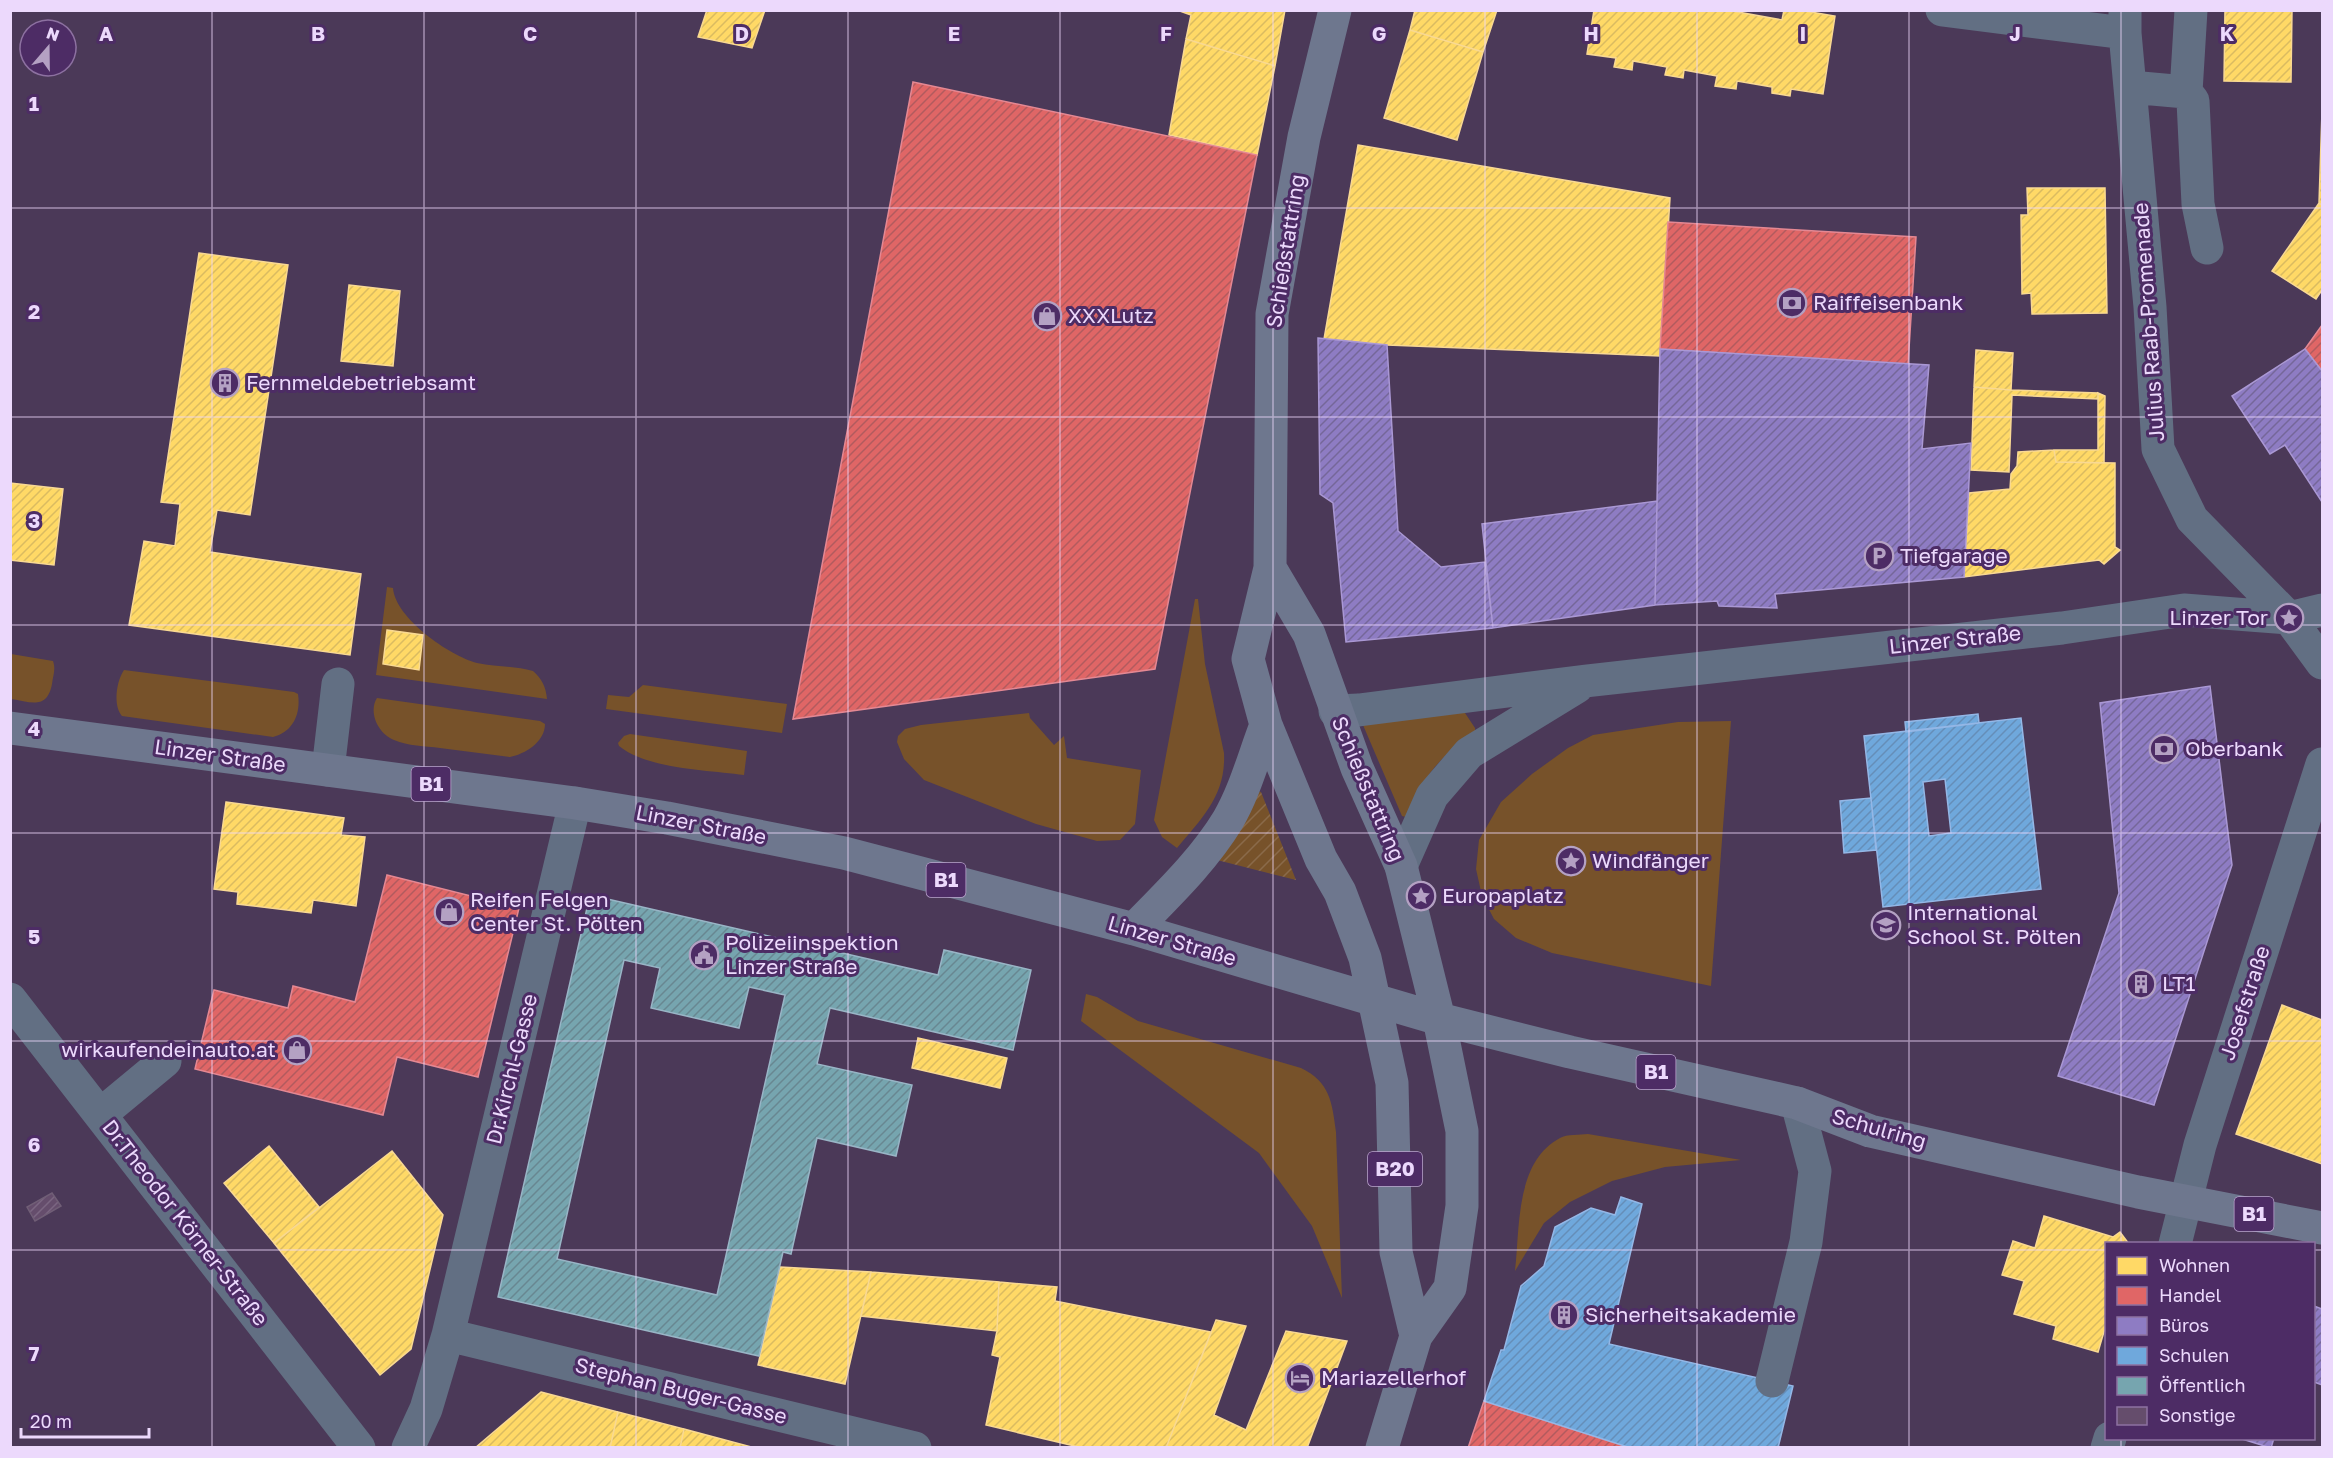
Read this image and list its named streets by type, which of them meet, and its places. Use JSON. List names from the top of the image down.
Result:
{
  "streets": {
    "main road": [
      "Schießstattring",
      "Linzer Straße",
      "B1",
      "Schulring",
      "B20"
    ],
    "street": [
      "Julius Raab-Promenade",
      "Josefstraße",
      "Dr.Kirchl-Gasse",
      "Dr.Theodor Körner-Straße",
      "Stephan Buger-Gasse"
    ]
  },
  "crossings": [
    ["Schießstattring", "Linzer Straße"],
    ["Schießstattring", "B1"],
    ["Schießstattring", "Schulring"],
    ["Schießstattring", "B20"],
    ["Julius Raab-Promenade", "Linzer Straße"],
    ["Linzer Straße", "B1"],
    ["Linzer Straße", "Dr.Kirchl-Gasse"],
    ["Linzer Straße", "B20"],
    ["B1", "Schulring"],
    ["B1", "B20"],
    ["Josefstraße", "Schulring"],
    ["Dr.Kirchl-Gasse", "Stephan Buger-Gasse"]
  ],
  "places": {
    "bank": ["Raiffeisenbank", "Oberbank"],
    "shop": ["XXXLutz", "Reifen Felgen Center St. Pölten", "wirkaufendeinauto.at"],
    "building": ["Fernmeldebetriebsamt", "LT1", "Sicherheitsakademie"],
    "parking": ["Tiefgarage"],
    "place": ["Linzer Tor", "Windfänger", "Europaplatz"],
    "school or university": ["International School St. Pölten"],
    "public building": ["Polizeiinspektion Linzer Straße"],
    "hotel": ["Mariazellerhof"]
  },
  "legend": [
    "Wohnen",
    "Handel",
    "Büros",
    "Schulen",
    "Öffentlich",
    "Sonstige"
  ],
  "scale_bar": "20 m",
  "north": "top",
  "grid": {
    "columns": [
      "A",
      "B",
      "C",
      "D",
      "E",
      "F",
      "G",
      "H",
      "I",
      "J",
      "K"
    ],
    "rows": [
      "1",
      "2",
      "3",
      "4",
      "5",
      "6",
      "7"
    ]
  }
}
